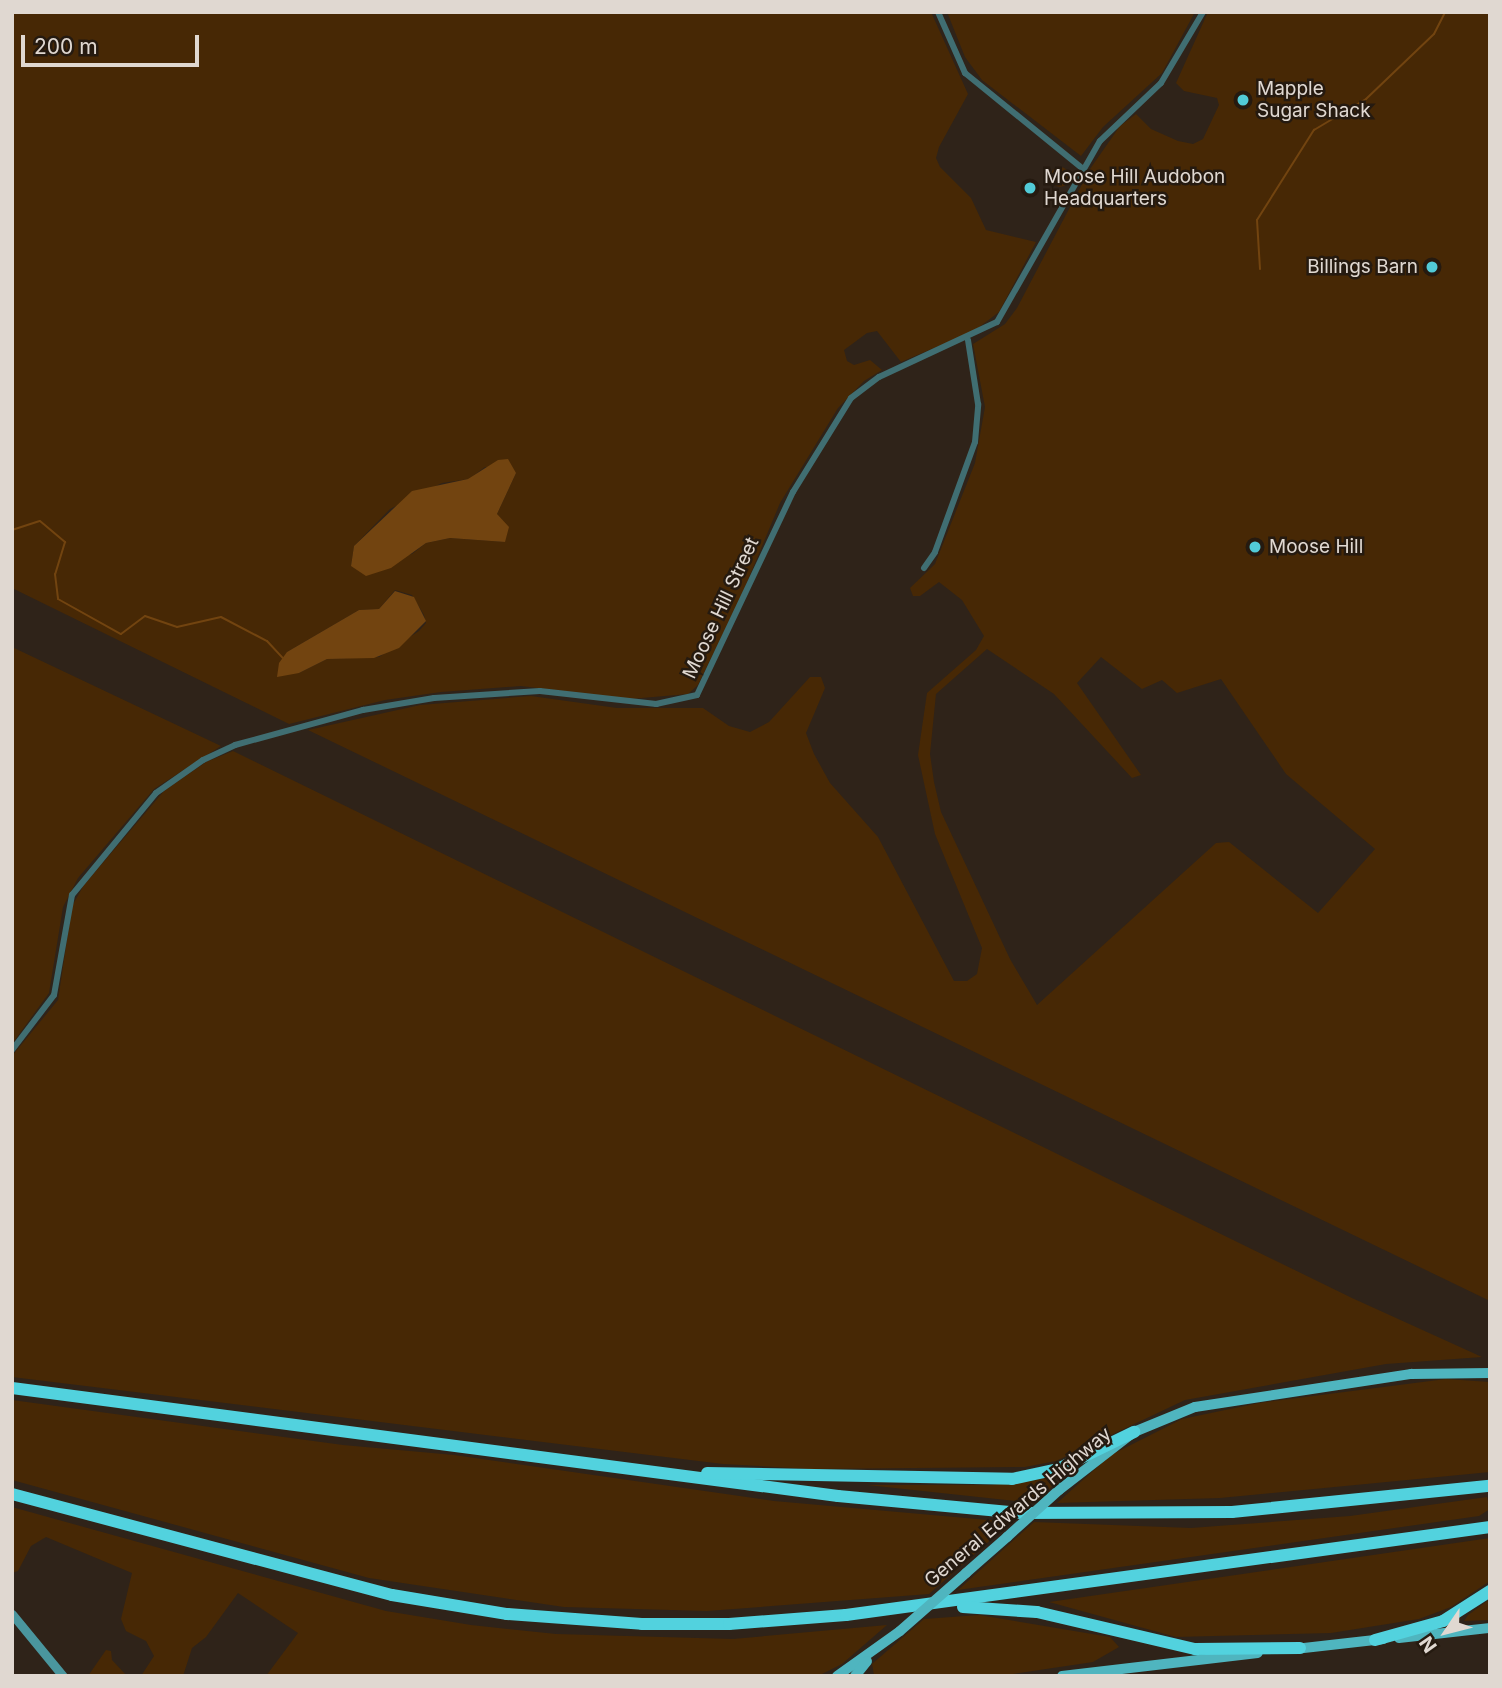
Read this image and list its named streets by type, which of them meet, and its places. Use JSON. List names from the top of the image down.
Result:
{
  "streets": {
    "main road": ["General Edwards Highway"],
    "street": ["Moose Hill Street"]
  },
  "places": [
    "Mapple Sugar Shack",
    "Moose Hill Audobon Headquarters",
    "Billings Barn",
    "Moose Hill"
  ],
  "scale_bar": "200 m",
  "north": "bottom left"
}
